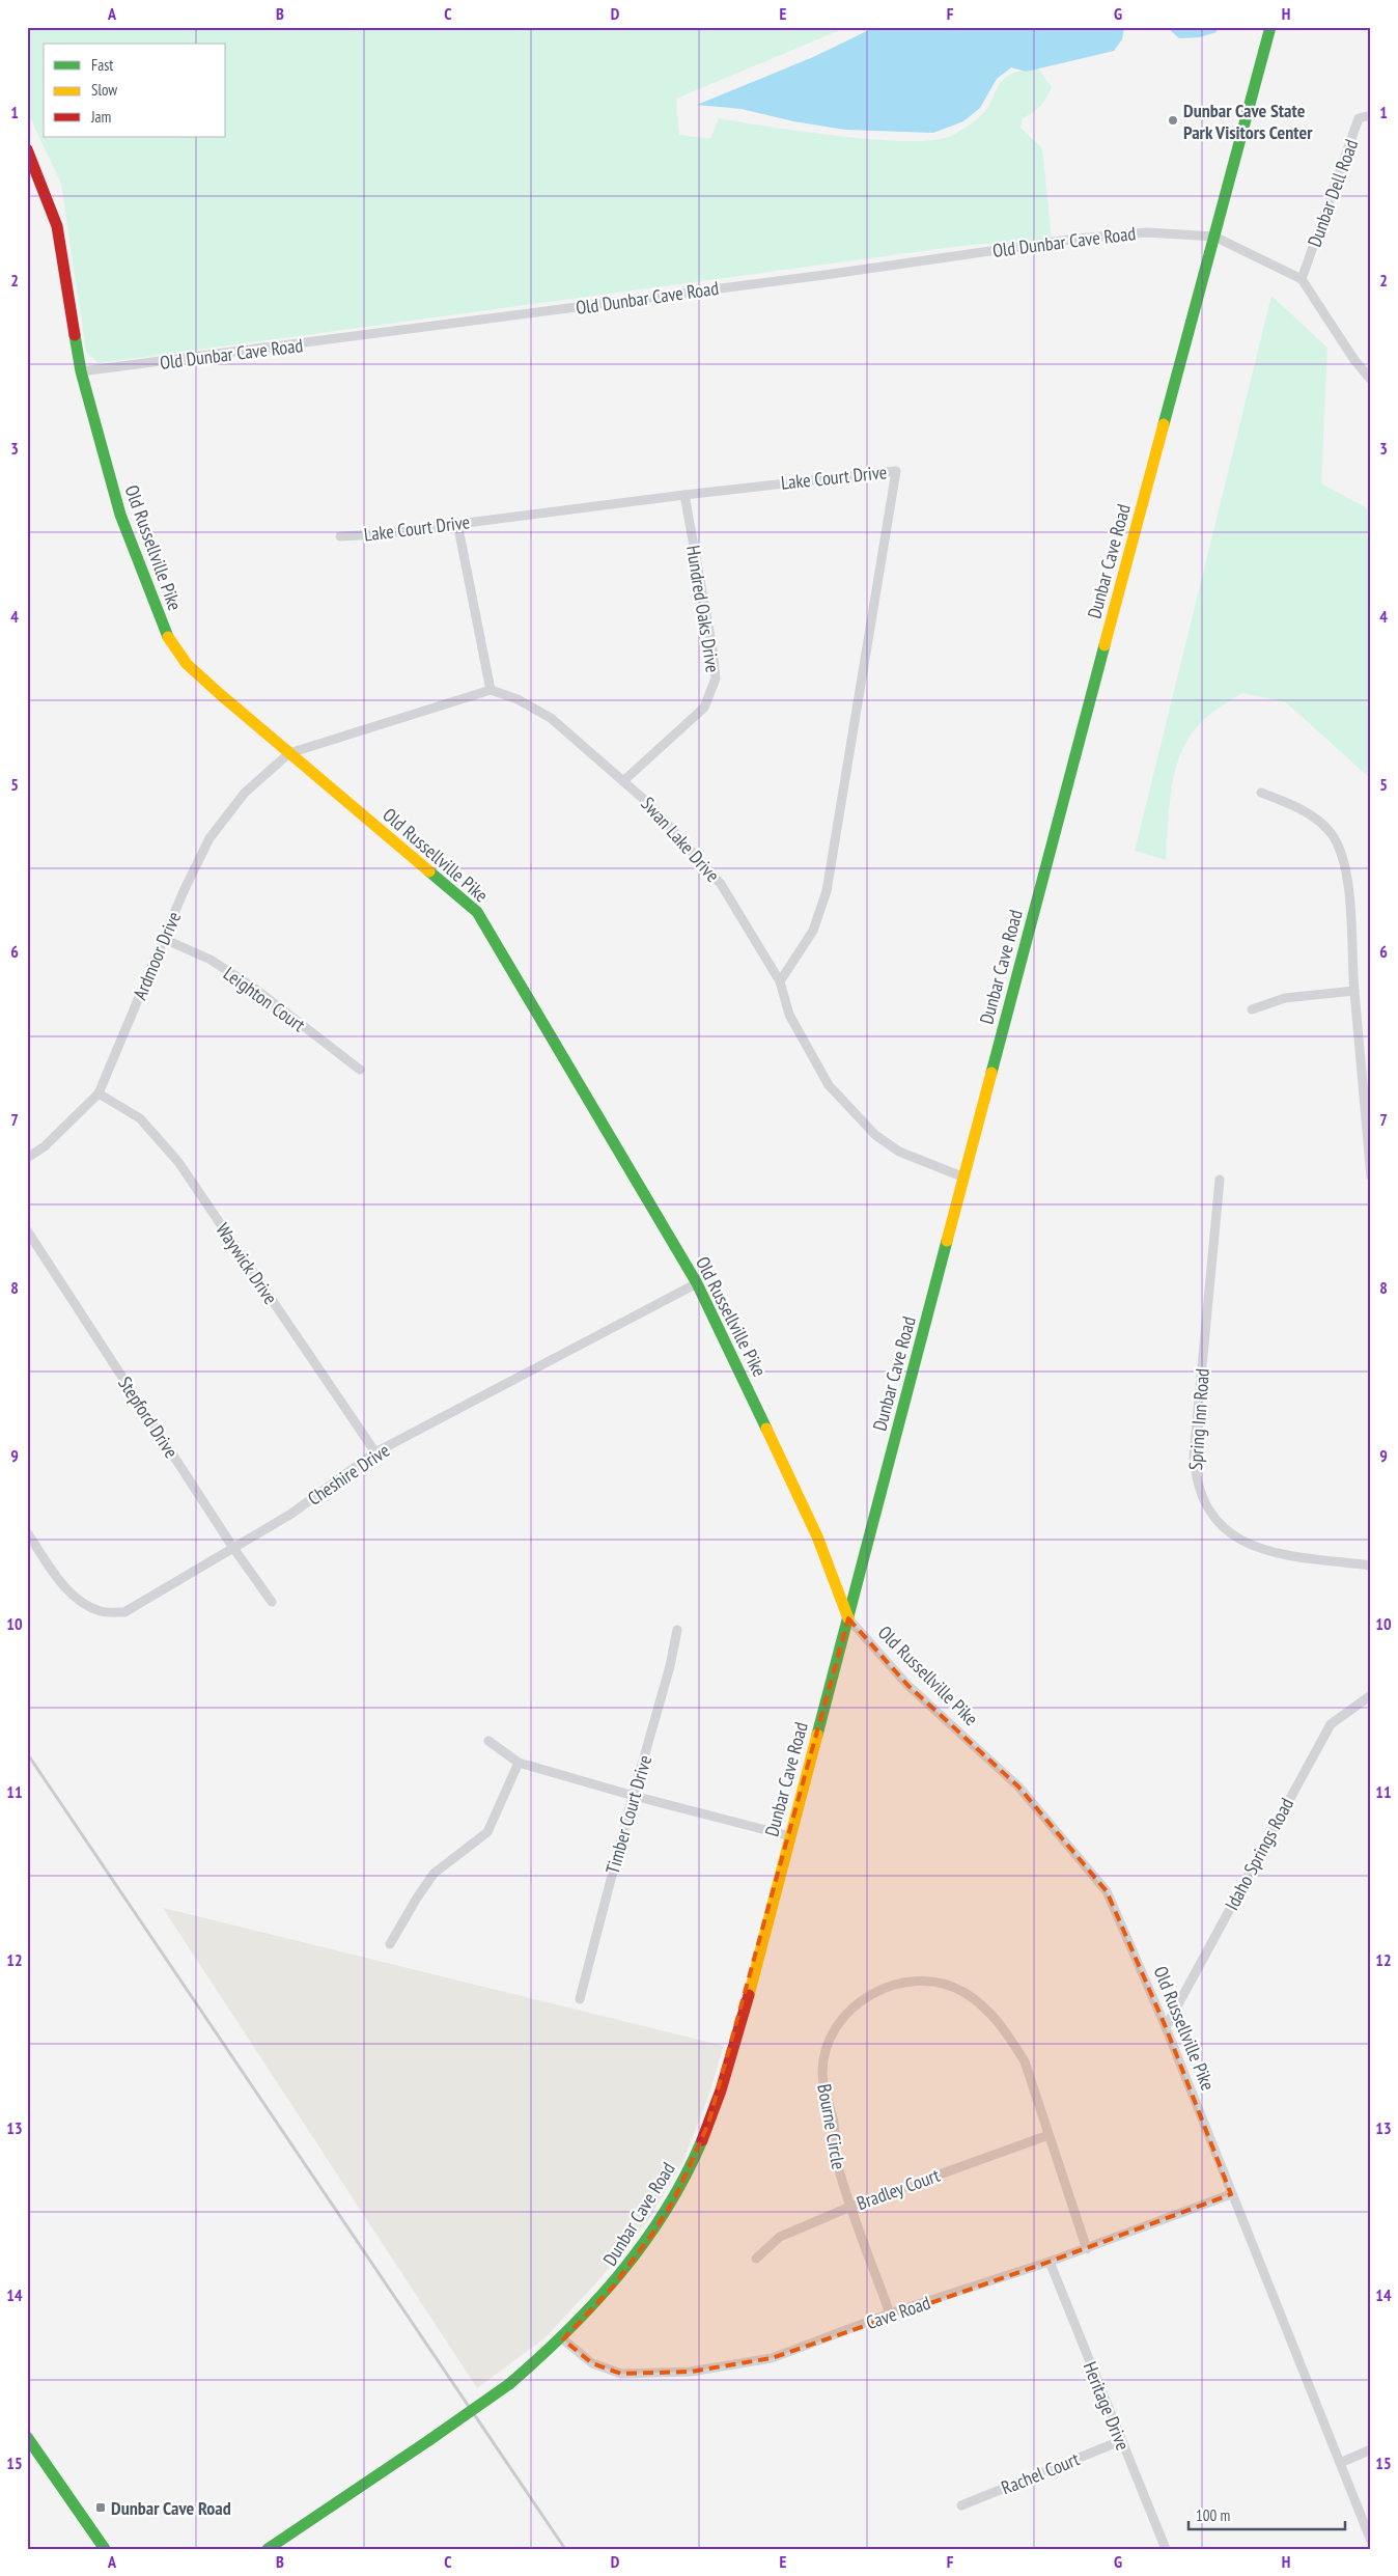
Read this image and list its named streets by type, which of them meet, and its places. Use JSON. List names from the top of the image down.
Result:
{
  "streets": {
    "main road": ["Old Russellville Pike", "Dunbar Cave Road"],
    "street": [
      "Dunbar Dell Road",
      "Old Dunbar Cave Road",
      "Lake Court Drive",
      "Hundred Oaks Drive",
      "Swan Lake Drive",
      "Ardmoor Drive",
      "Leighton Court",
      "Waywick Drive",
      "Stepford Drive",
      "Spring Inn Road",
      "Cheshire Drive",
      "Timber Court Drive",
      "Idaho Springs Road",
      "Bourne Circle",
      "Bradley Court",
      "Cave Road",
      "Heritage Drive",
      "Rachel Court"
    ]
  },
  "crossings": [
    ["Old Dunbar Cave Road", "Old Russellville Pike"],
    ["Old Dunbar Cave Road", "Dunbar Cave Road"],
    ["Lake Court Drive", "Hundred Oaks Drive"],
    ["Lake Court Drive", "Swan Lake Drive"],
    ["Old Russellville Pike", "Dunbar Cave Road"],
    ["Old Russellville Pike", "Ardmoor Drive"],
    ["Old Russellville Pike", "Cheshire Drive"],
    ["Old Russellville Pike", "Idaho Springs Road"],
    ["Old Russellville Pike", "Cave Road"],
    ["Dunbar Cave Road", "Swan Lake Drive"],
    ["Dunbar Cave Road", "Cave Road"],
    ["Hundred Oaks Drive", "Swan Lake Drive"],
    ["Ardmoor Drive", "Leighton Court"],
    ["Ardmoor Drive", "Waywick Drive"],
    ["Waywick Drive", "Cheshire Drive"],
    ["Stepford Drive", "Cheshire Drive"],
    ["Bourne Circle", "Bradley Court"],
    ["Bourne Circle", "Cave Road"],
    ["Cave Road", "Heritage Drive"],
    ["Heritage Drive", "Rachel Court"]
  ],
  "places": {
    "other": ["Dunbar Cave State Park Visitors Center"],
    "transit": ["Dunbar Cave Road"]
  },
  "legend": ["Fast", "Slow", "Jam"],
  "scale_bar": "100 m",
  "grid": {
    "columns": [
      "A",
      "B",
      "C",
      "D",
      "E",
      "F",
      "G",
      "H"
    ],
    "rows": [
      "1",
      "2",
      "3",
      "4",
      "5",
      "6",
      "7",
      "8",
      "9",
      "10",
      "11",
      "12",
      "13",
      "14",
      "15"
    ]
  }
}
